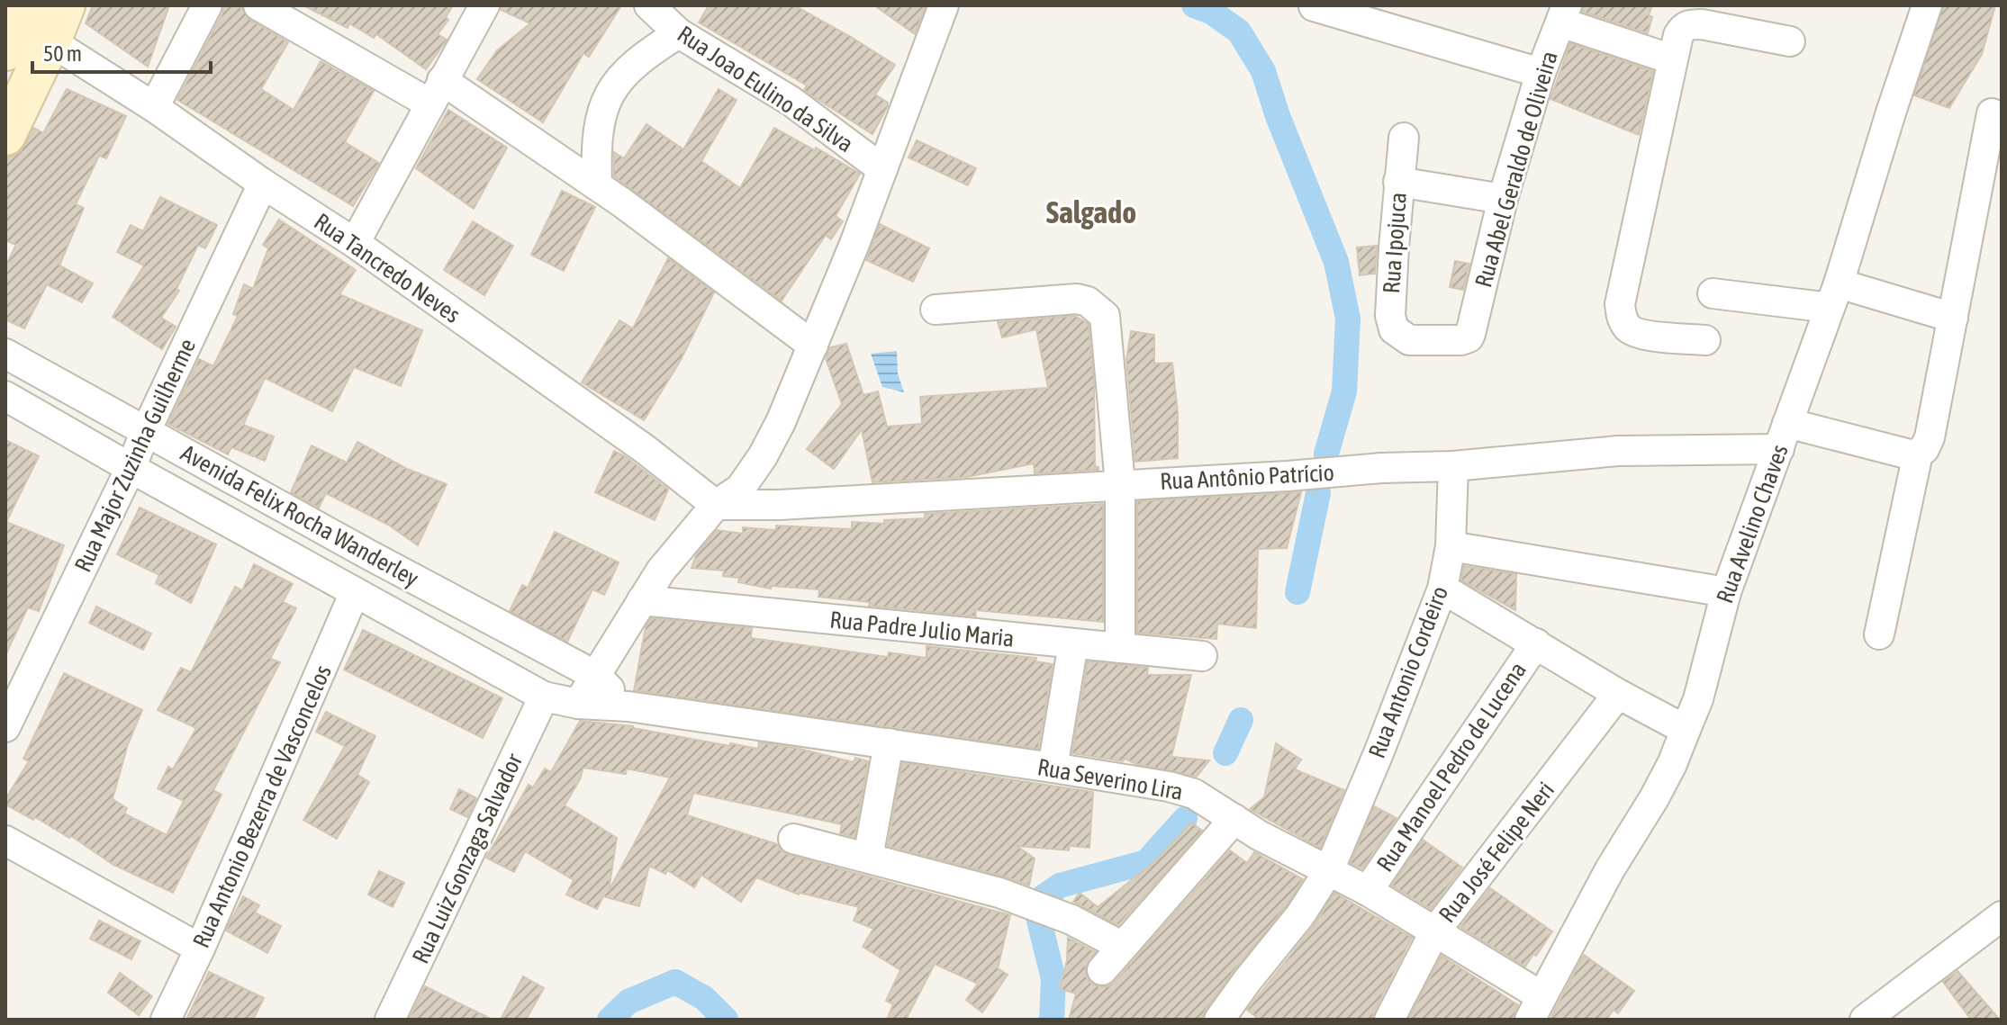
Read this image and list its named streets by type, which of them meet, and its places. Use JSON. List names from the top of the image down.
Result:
{
  "streets": {
    "street": [
      "Rua Joao Eulino da Silva",
      "Rua Abel Geraldo de Oliveira",
      "Rua Ipojuca",
      "Rua Tancredo Neves",
      "Rua Major Zuzinha Guilherme",
      "Rua Antônio Patrício",
      "Avenida Felix Rocha Wanderley",
      "Rua Avelino Chaves",
      "Rua Padre Julio Maria",
      "Rua Antonio Cordeiro",
      "Rua Manoel Pedro de Lucena",
      "Rua Severino Lira",
      "Rua Antonio Bezerra de Vasconcelos",
      "Rua José Felipe Neri",
      "Rua Luiz Gonzaga Salvador"
    ]
  },
  "crossings": [
    ["Rua Abel Geraldo de Oliveira", "Rua Ipojuca"],
    ["Rua Tancredo Neves", "Rua Major Zuzinha Guilherme"],
    ["Rua Tancredo Neves", "Rua Antônio Patrício"],
    ["Rua Major Zuzinha Guilherme", "Avenida Felix Rocha Wanderley"],
    ["Rua Antônio Patrício", "Rua Avelino Chaves"],
    ["Rua Antônio Patrício", "Rua Antonio Cordeiro"],
    ["Avenida Felix Rocha Wanderley", "Rua Severino Lira"],
    ["Avenida Felix Rocha Wanderley", "Rua Antonio Bezerra de Vasconcelos"],
    ["Avenida Felix Rocha Wanderley", "Rua Luiz Gonzaga Salvador"],
    ["Rua Avelino Chaves", "Rua Severino Lira"],
    ["Rua Antonio Cordeiro", "Rua Severino Lira"],
    ["Rua Manoel Pedro de Lucena", "Rua Severino Lira"],
    ["Rua Severino Lira", "Rua José Felipe Neri"]
  ],
  "districts": ["Salgado"],
  "scale_bar": "50 m"
}
